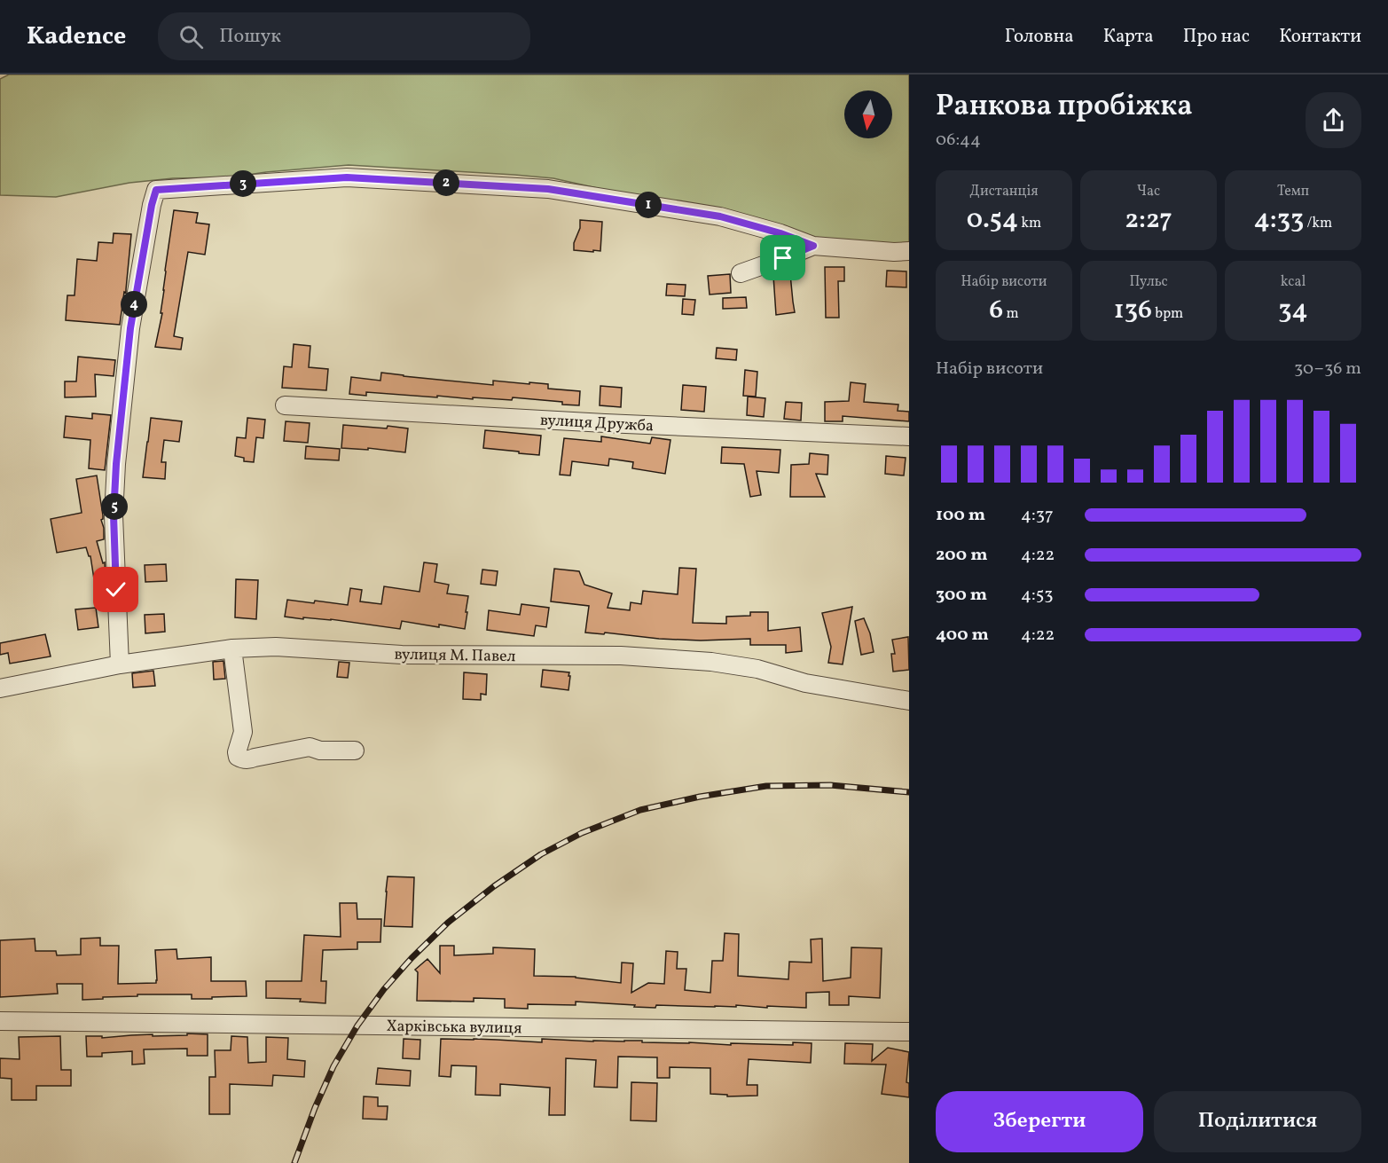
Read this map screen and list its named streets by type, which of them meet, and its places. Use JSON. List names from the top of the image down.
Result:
{
  "streets": {
    "street": ["вулиця Дружба", "вулиця М. Павел", "Харківська вулиця"]
  },
  "north": "bottom",
  "page": {
    "header": "Kadence",
    "search": "Пошук",
    "nav": [
      "Головна",
      "Карта",
      "Про нас",
      "Контакти"
    ],
    "heading": ["Ранкова пробіжка", "06:44"],
    "stats": [
      ["Дистанція", "0.54 km"],
      ["Час", "2:27"],
      ["Темп", "4:33 /km"],
      ["Набір висоти", "6 m"],
      ["Пульс", "136 bpm"],
      ["kcal", "34"]
    ],
    "pins": [
      "2",
      "3",
      "1",
      "4",
      "5"
    ],
    "chart": ["Набір висоти", "30–36 m"],
    "list": [
      {
        "name": "100 m",
        "note": "4:37"
      },
      {
        "name": "200 m",
        "note": "4:22"
      },
      {
        "name": "300 m",
        "note": "4:53"
      },
      {
        "name": "400 m",
        "note": "4:22"
      }
    ],
    "buttons": ["Зберегти", "Поділитися"]
  }
}
